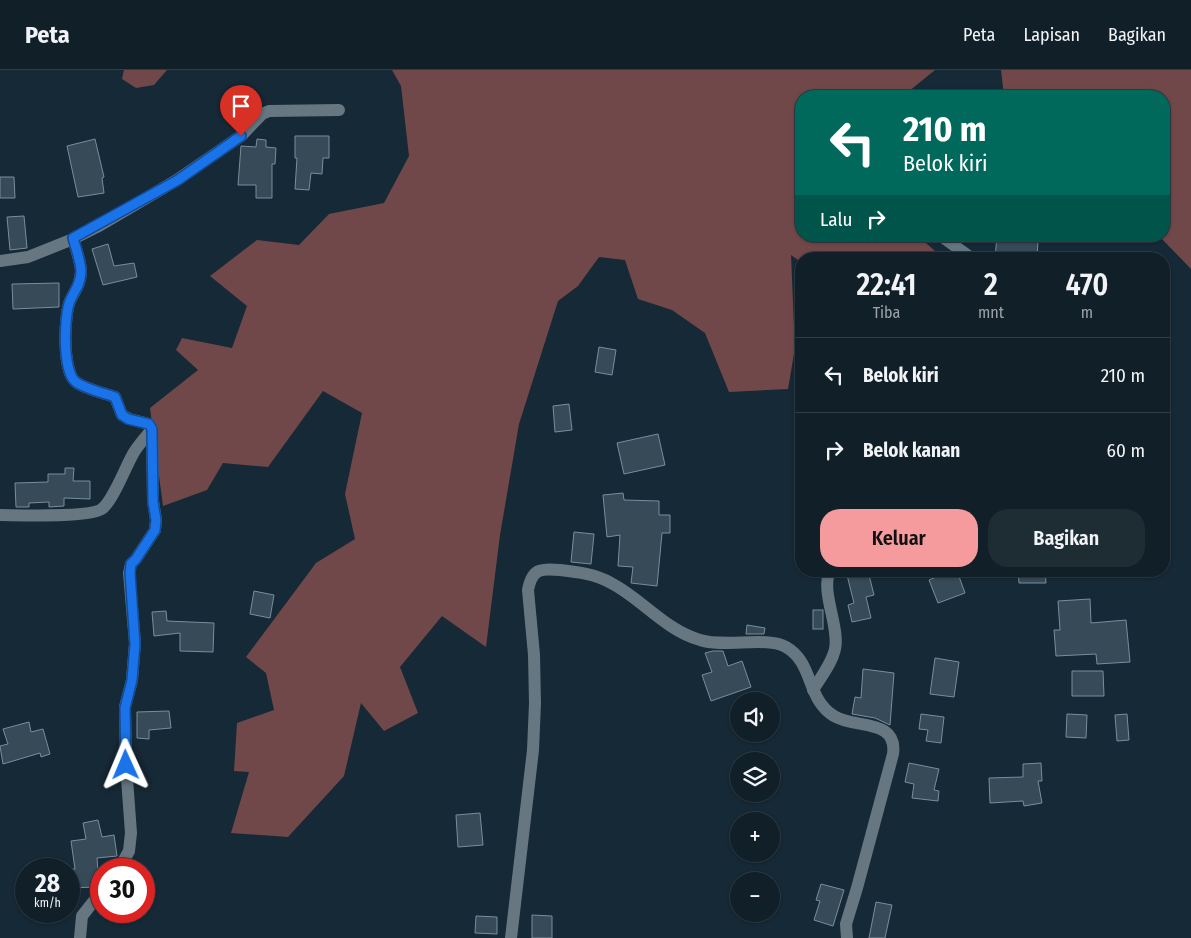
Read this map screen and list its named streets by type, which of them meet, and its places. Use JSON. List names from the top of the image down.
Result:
{
  "page": {
    "header": "Peta",
    "nav": ["Peta", "Lapisan", "Bagikan"],
    "turn": ["210 m", "Belok kiri"],
    "then": "Lalu",
    "eta": [
      "22:41",
      "Tiba",
      "2",
      "mnt",
      "470",
      "m"
    ],
    "list": [
      {
        "name": "Belok kiri",
        "value": "210 m"
      },
      {
        "name": "Belok kanan",
        "value": "60 m"
      }
    ],
    "buttons": ["Keluar", "Bagikan"],
    "map_buttons": ["+", "−"],
    "speed": "28 km/h",
    "limit": "30"
  }
}
